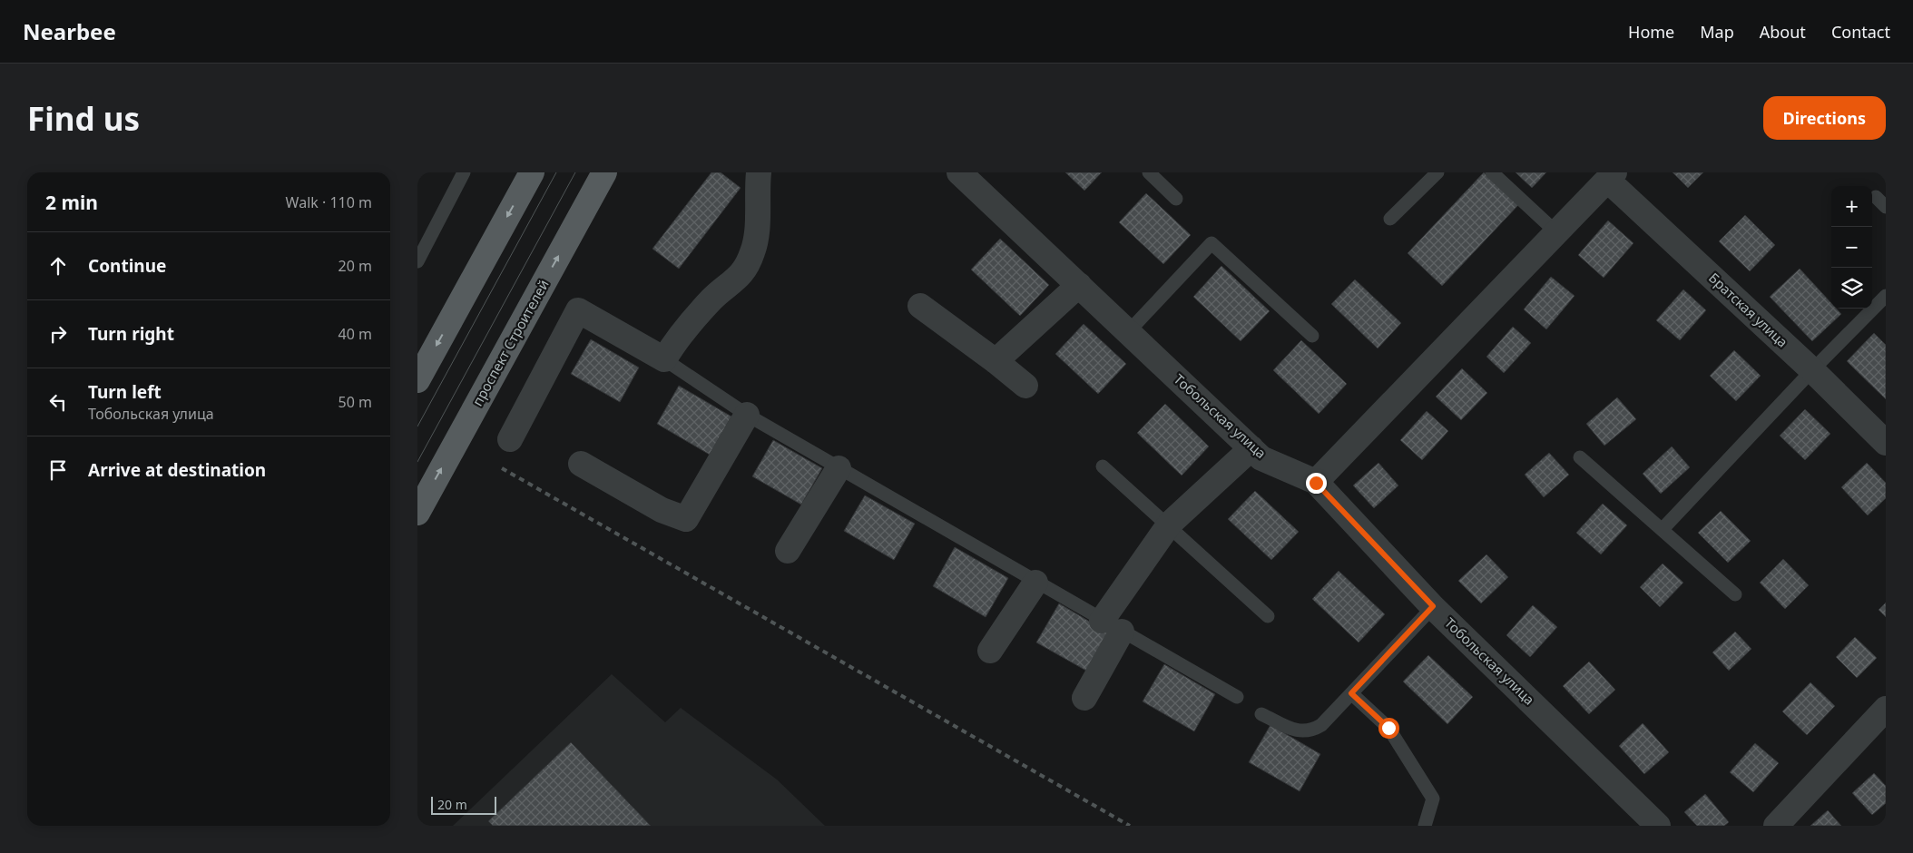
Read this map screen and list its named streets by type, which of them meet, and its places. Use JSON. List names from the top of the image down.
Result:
{
  "streets": {
    "main road": ["проспект Строителей"],
    "street": ["Братская улица", "Тобольская улица"]
  },
  "scale_bar": "20 m",
  "page": {
    "header": "Nearbee",
    "nav": [
      "Home",
      "Map",
      "About",
      "Contact"
    ],
    "buttons": "Directions",
    "title": "Find us",
    "heading": ["2 min", "Walk · 110 m"],
    "map_buttons": ["+", "−"],
    "list": [
      ["Continue", "20 m"],
      ["Turn right", "40 m"],
      ["Turn left", "Тобольская улица", "50 m"],
      "Arrive at destination"
    ],
    "scale": "20 m"
  }
}
